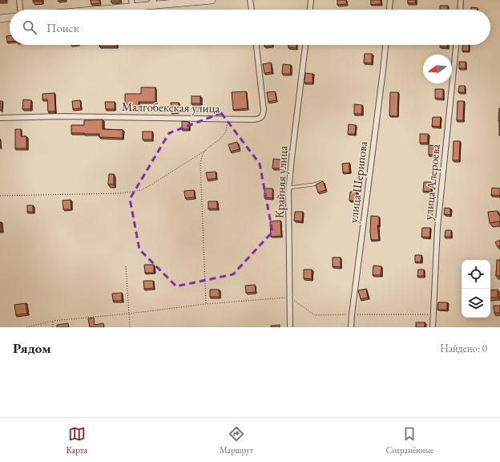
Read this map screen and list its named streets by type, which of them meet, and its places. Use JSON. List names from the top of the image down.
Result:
{
  "streets": {
    "street": [
      "Малгобекская улица",
      "Крайняя улица",
      "улица Шерипова",
      "улица Алероева"
    ]
  },
  "north": "left",
  "page": {
    "search": "Поиск",
    "heading": ["Рядом", "Найдено: 0"],
    "nav": ["Карта", "Маршрут", "Сохранённые"]
  }
}
